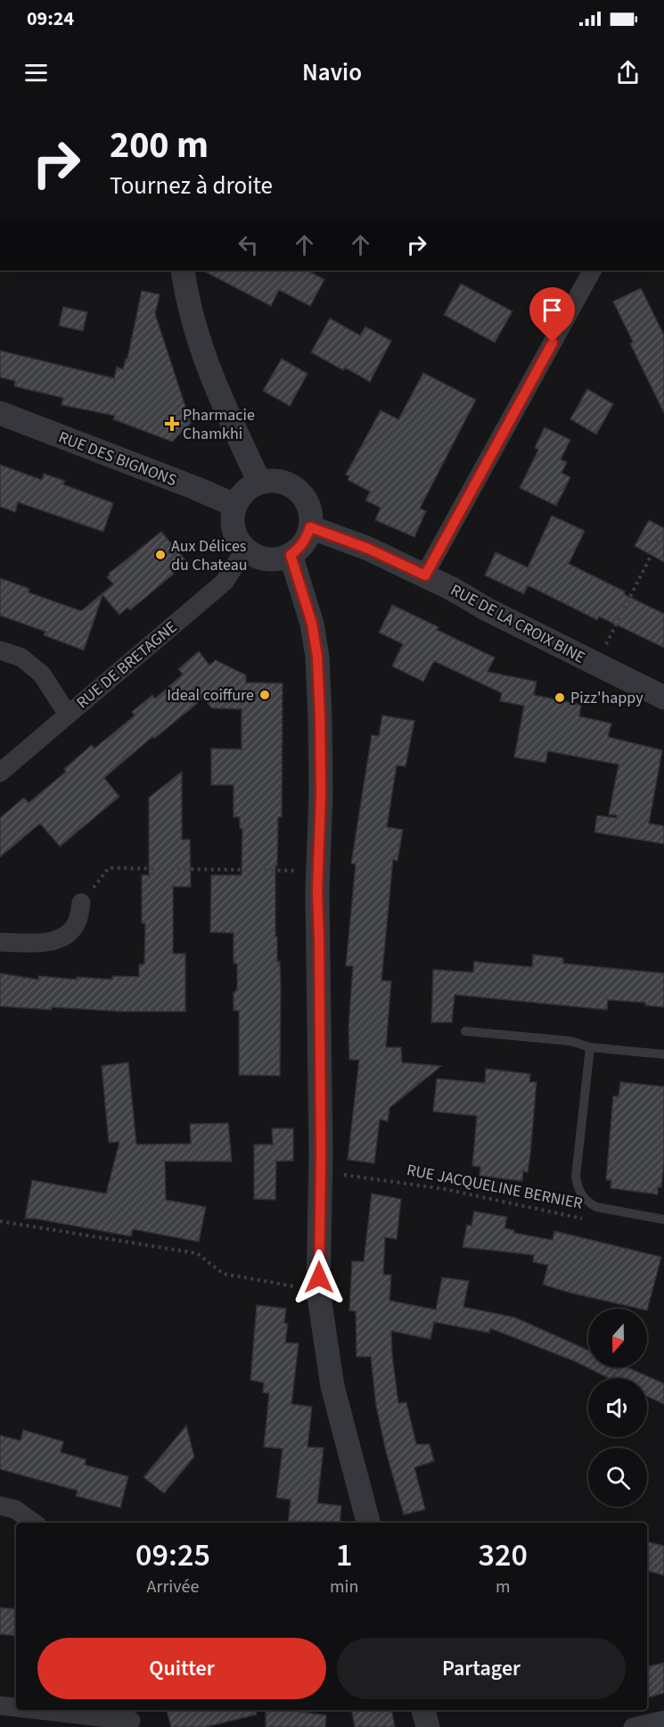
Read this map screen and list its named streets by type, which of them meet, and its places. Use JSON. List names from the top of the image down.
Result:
{
  "streets": {
    "street": ["RUE DES BIGNONS", "RUE DE LA CROIX BINE", "RUE DE BRETAGNE"],
    "lane": ["RUE JACQUELINE BERNIER"]
  },
  "crossings": [
    ["RUE DES BIGNONS", "RUE DE LA CROIX BINE"],
    ["RUE DES BIGNONS", "RUE DE BRETAGNE"],
    ["RUE DE LA CROIX BINE", "RUE DE BRETAGNE"]
  ],
  "places": {
    "health": ["Pharmacie Chamkhi"],
    "other": ["Aux Délices du Chateau", "Ideal coiffure", "Pizz'happy"]
  },
  "north": "bottom",
  "page": {
    "status": "09:24",
    "header": "Navio",
    "turn": ["200 m", "Tournez à droite"],
    "eta": [
      "09:25",
      "Arrivée",
      "1",
      "min",
      "320",
      "m"
    ],
    "buttons": ["Quitter", "Partager"]
  }
}
